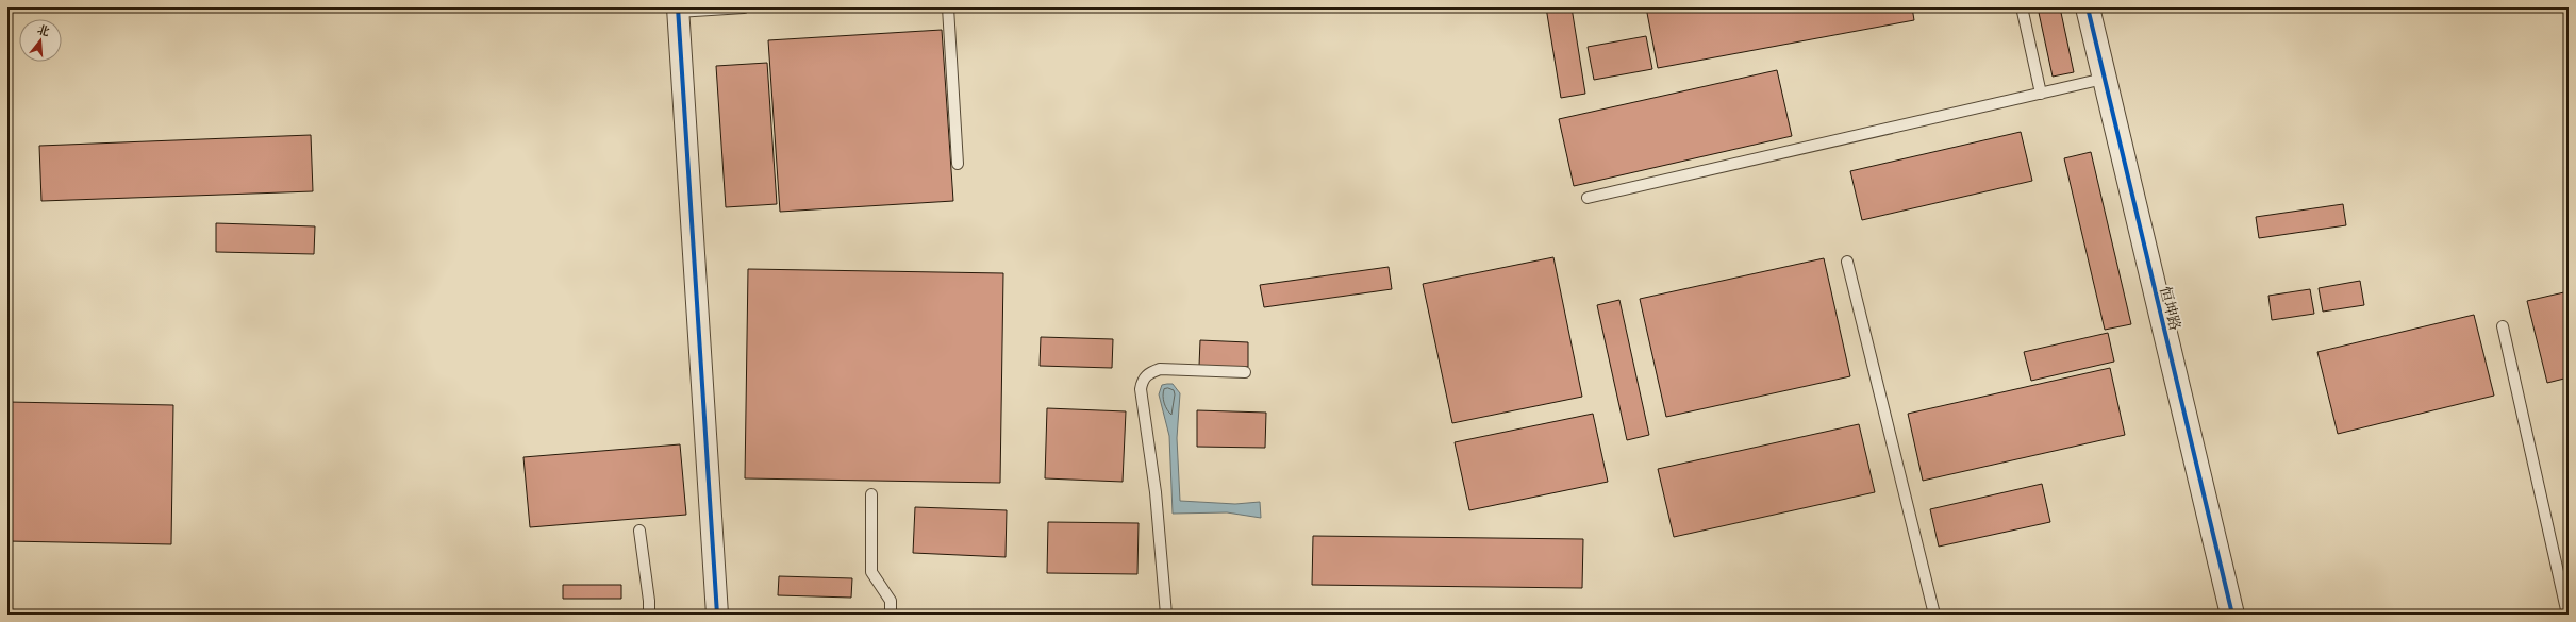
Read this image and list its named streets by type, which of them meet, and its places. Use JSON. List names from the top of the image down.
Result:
{
  "streets": {
    "street": ["恒坤路"]
  },
  "north": "top"
}
